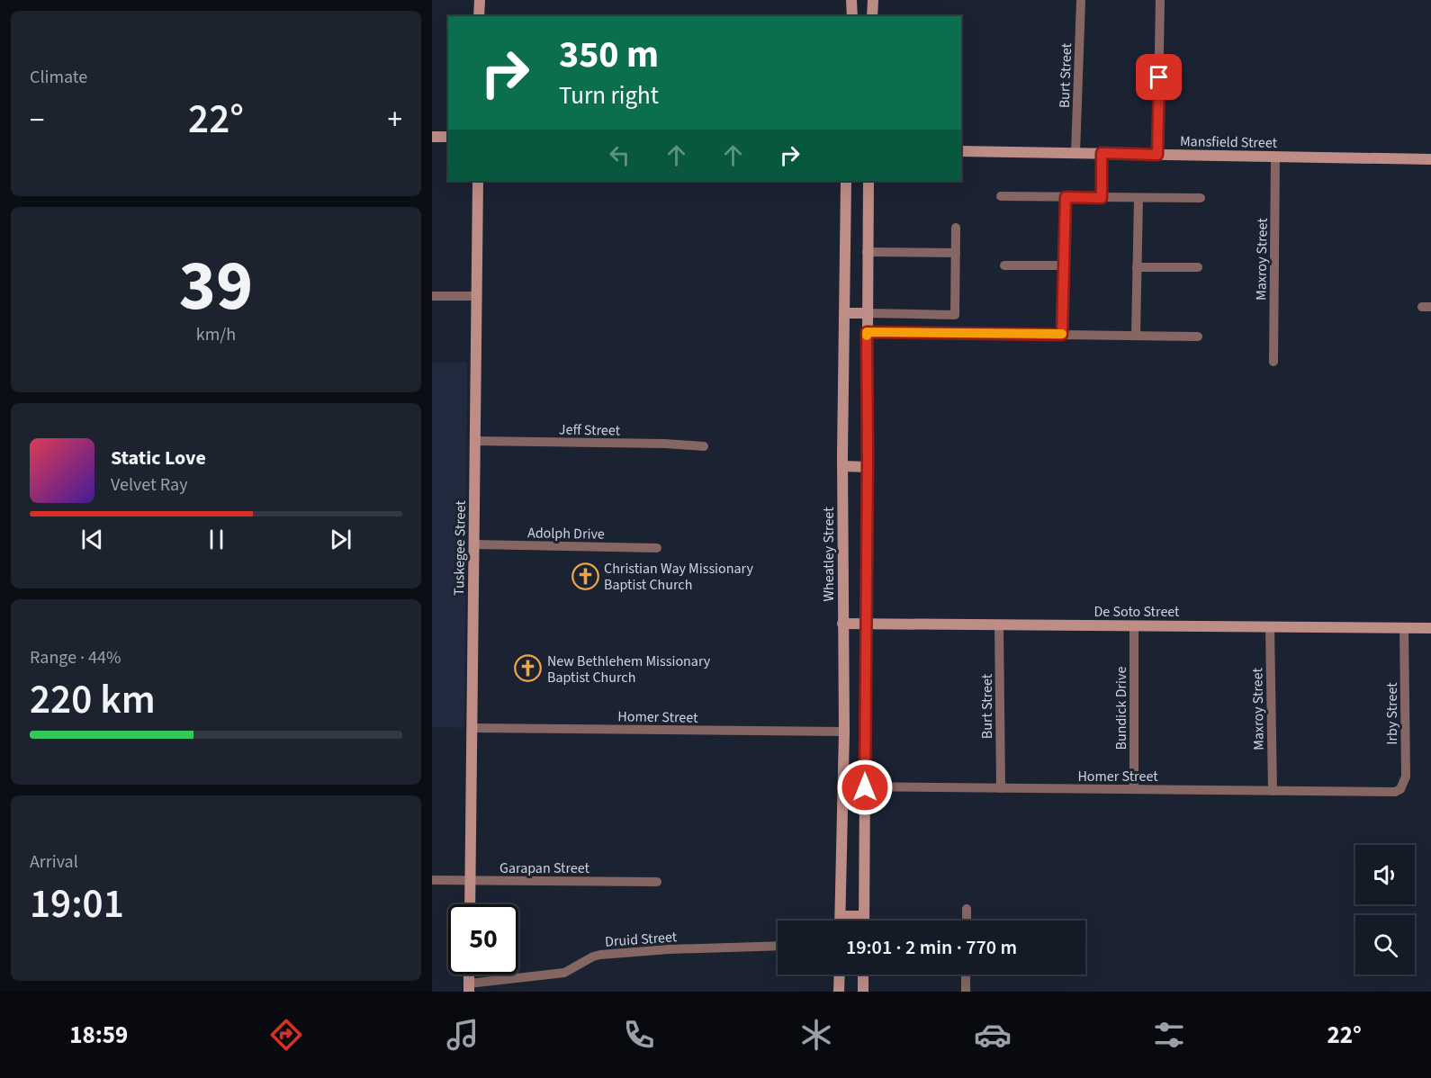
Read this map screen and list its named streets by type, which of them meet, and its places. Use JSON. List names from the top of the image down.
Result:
{
  "streets": {
    "street": [
      "Burt Street",
      "Mansfield Street",
      "Maxroy Street",
      "Jeff Street",
      "Adolph Drive",
      "Tuskegee Street",
      "Wheatley Street",
      "De Soto Street",
      "Bundick Drive",
      "Irby Street",
      "Homer Street",
      "Garapan Street",
      "Druid Street"
    ]
  },
  "crossings": [
    ["Burt Street", "Mansfield Street"],
    ["Burt Street", "De Soto Street"],
    ["Burt Street", "Homer Street"],
    ["Mansfield Street", "Maxroy Street"],
    ["Maxroy Street", "De Soto Street"],
    ["Maxroy Street", "Homer Street"],
    ["Jeff Street", "Tuskegee Street"],
    ["Adolph Drive", "Tuskegee Street"],
    ["Tuskegee Street", "Homer Street"],
    ["Tuskegee Street", "Garapan Street"],
    ["Wheatley Street", "De Soto Street"],
    ["Wheatley Street", "Homer Street"],
    ["De Soto Street", "Bundick Drive"],
    ["De Soto Street", "Irby Street"],
    ["Bundick Drive", "Homer Street"],
    ["Irby Street", "Homer Street"]
  ],
  "places": {
    "church": ["Christian Way Missionary Baptist Church", "New Bethlehem Missionary Baptist Church"]
  },
  "page": {
    "tile": [
      "Climate",
      ["39", "km/h"],
      ["Range · 44%", "220 km"],
      ["Arrival", "19:01"]
    ],
    "turn": ["350 m", "Turn right"],
    "heat": ["−", "22°", "+"],
    "song": ["Static Love", "Velvet Ray"],
    "limit": "50",
    "trip": "19:01 · 2 min · 770 m",
    "tabs": ["18:59", "22°"]
  }
}
